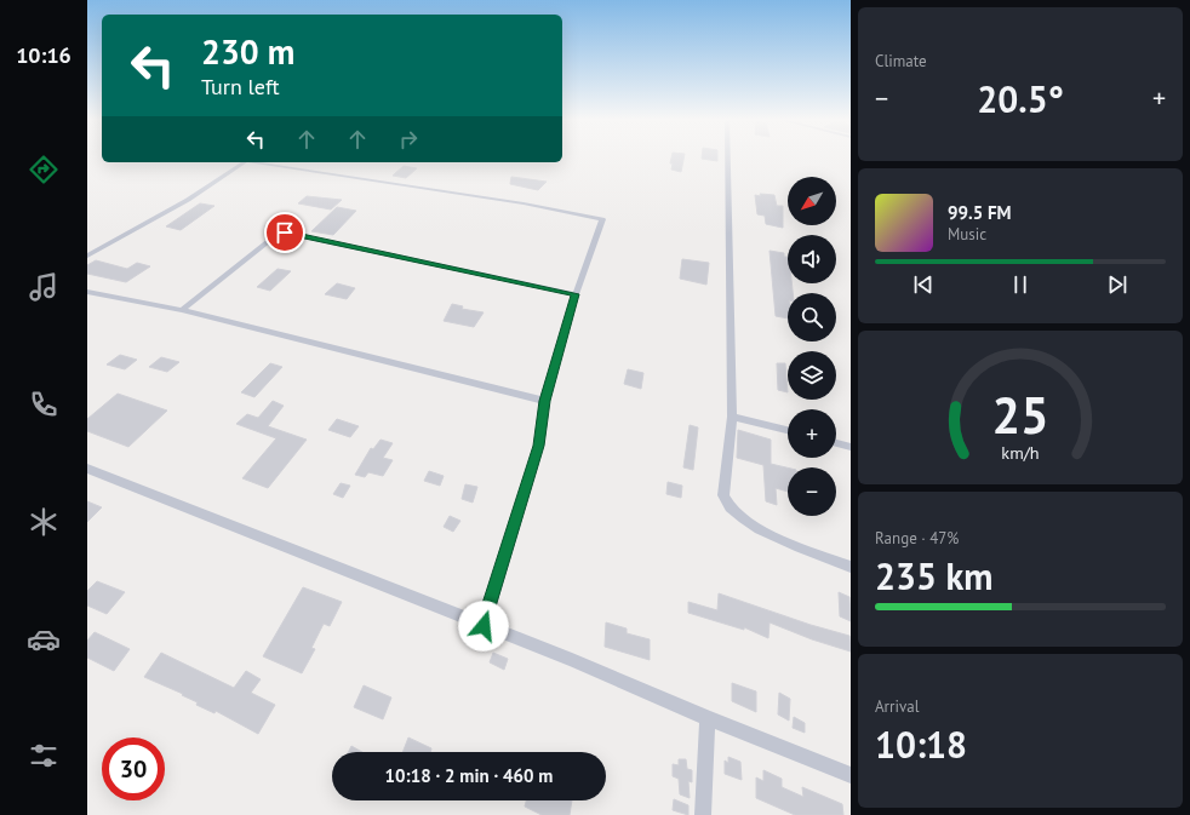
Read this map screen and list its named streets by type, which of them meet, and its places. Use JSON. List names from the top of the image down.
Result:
{
  "north": "bottom left",
  "page": {
    "tabs": "10:16",
    "tile": [
      "Climate",
      ["Range · 47%", "235 km"],
      ["Arrival", "10:18"]
    ],
    "turn": ["230 m", "Turn left"],
    "heat": ["−", "20.5°", "+"],
    "map_buttons": ["+", "−"],
    "song": ["99.5 FM", "Music"],
    "limit": "30",
    "trip": "10:18 · 2 min · 460 m",
    "gauge": ["25", "km/h"]
  }
}
